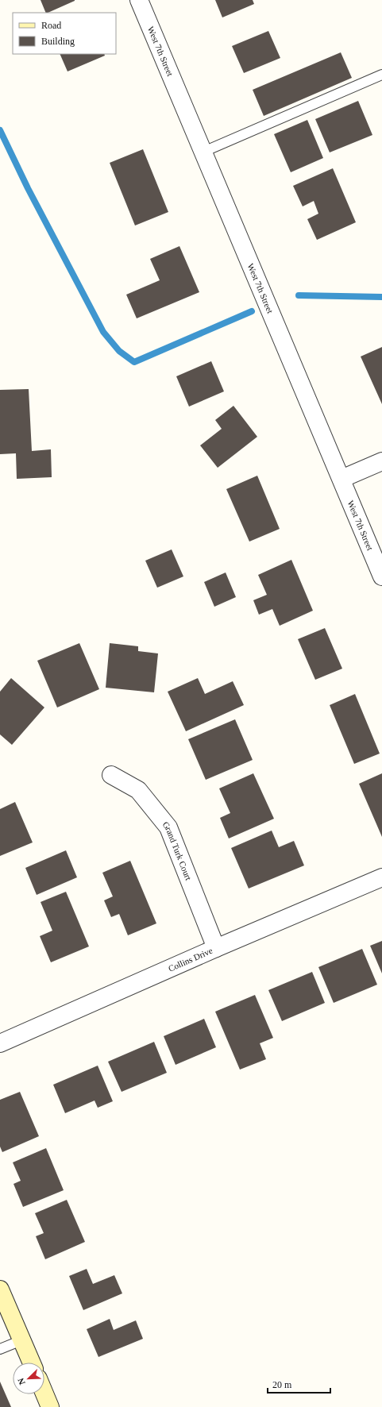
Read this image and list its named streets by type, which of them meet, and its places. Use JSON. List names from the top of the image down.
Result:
{
  "streets": {
    "street": ["West 7th Street", "Grand Turk Court", "Collins Drive"]
  },
  "crossings": [
    ["Grand Turk Court", "Collins Drive"]
  ],
  "legend": ["Road", "Building"],
  "scale_bar": "20 m",
  "north": "bottom left"
}
